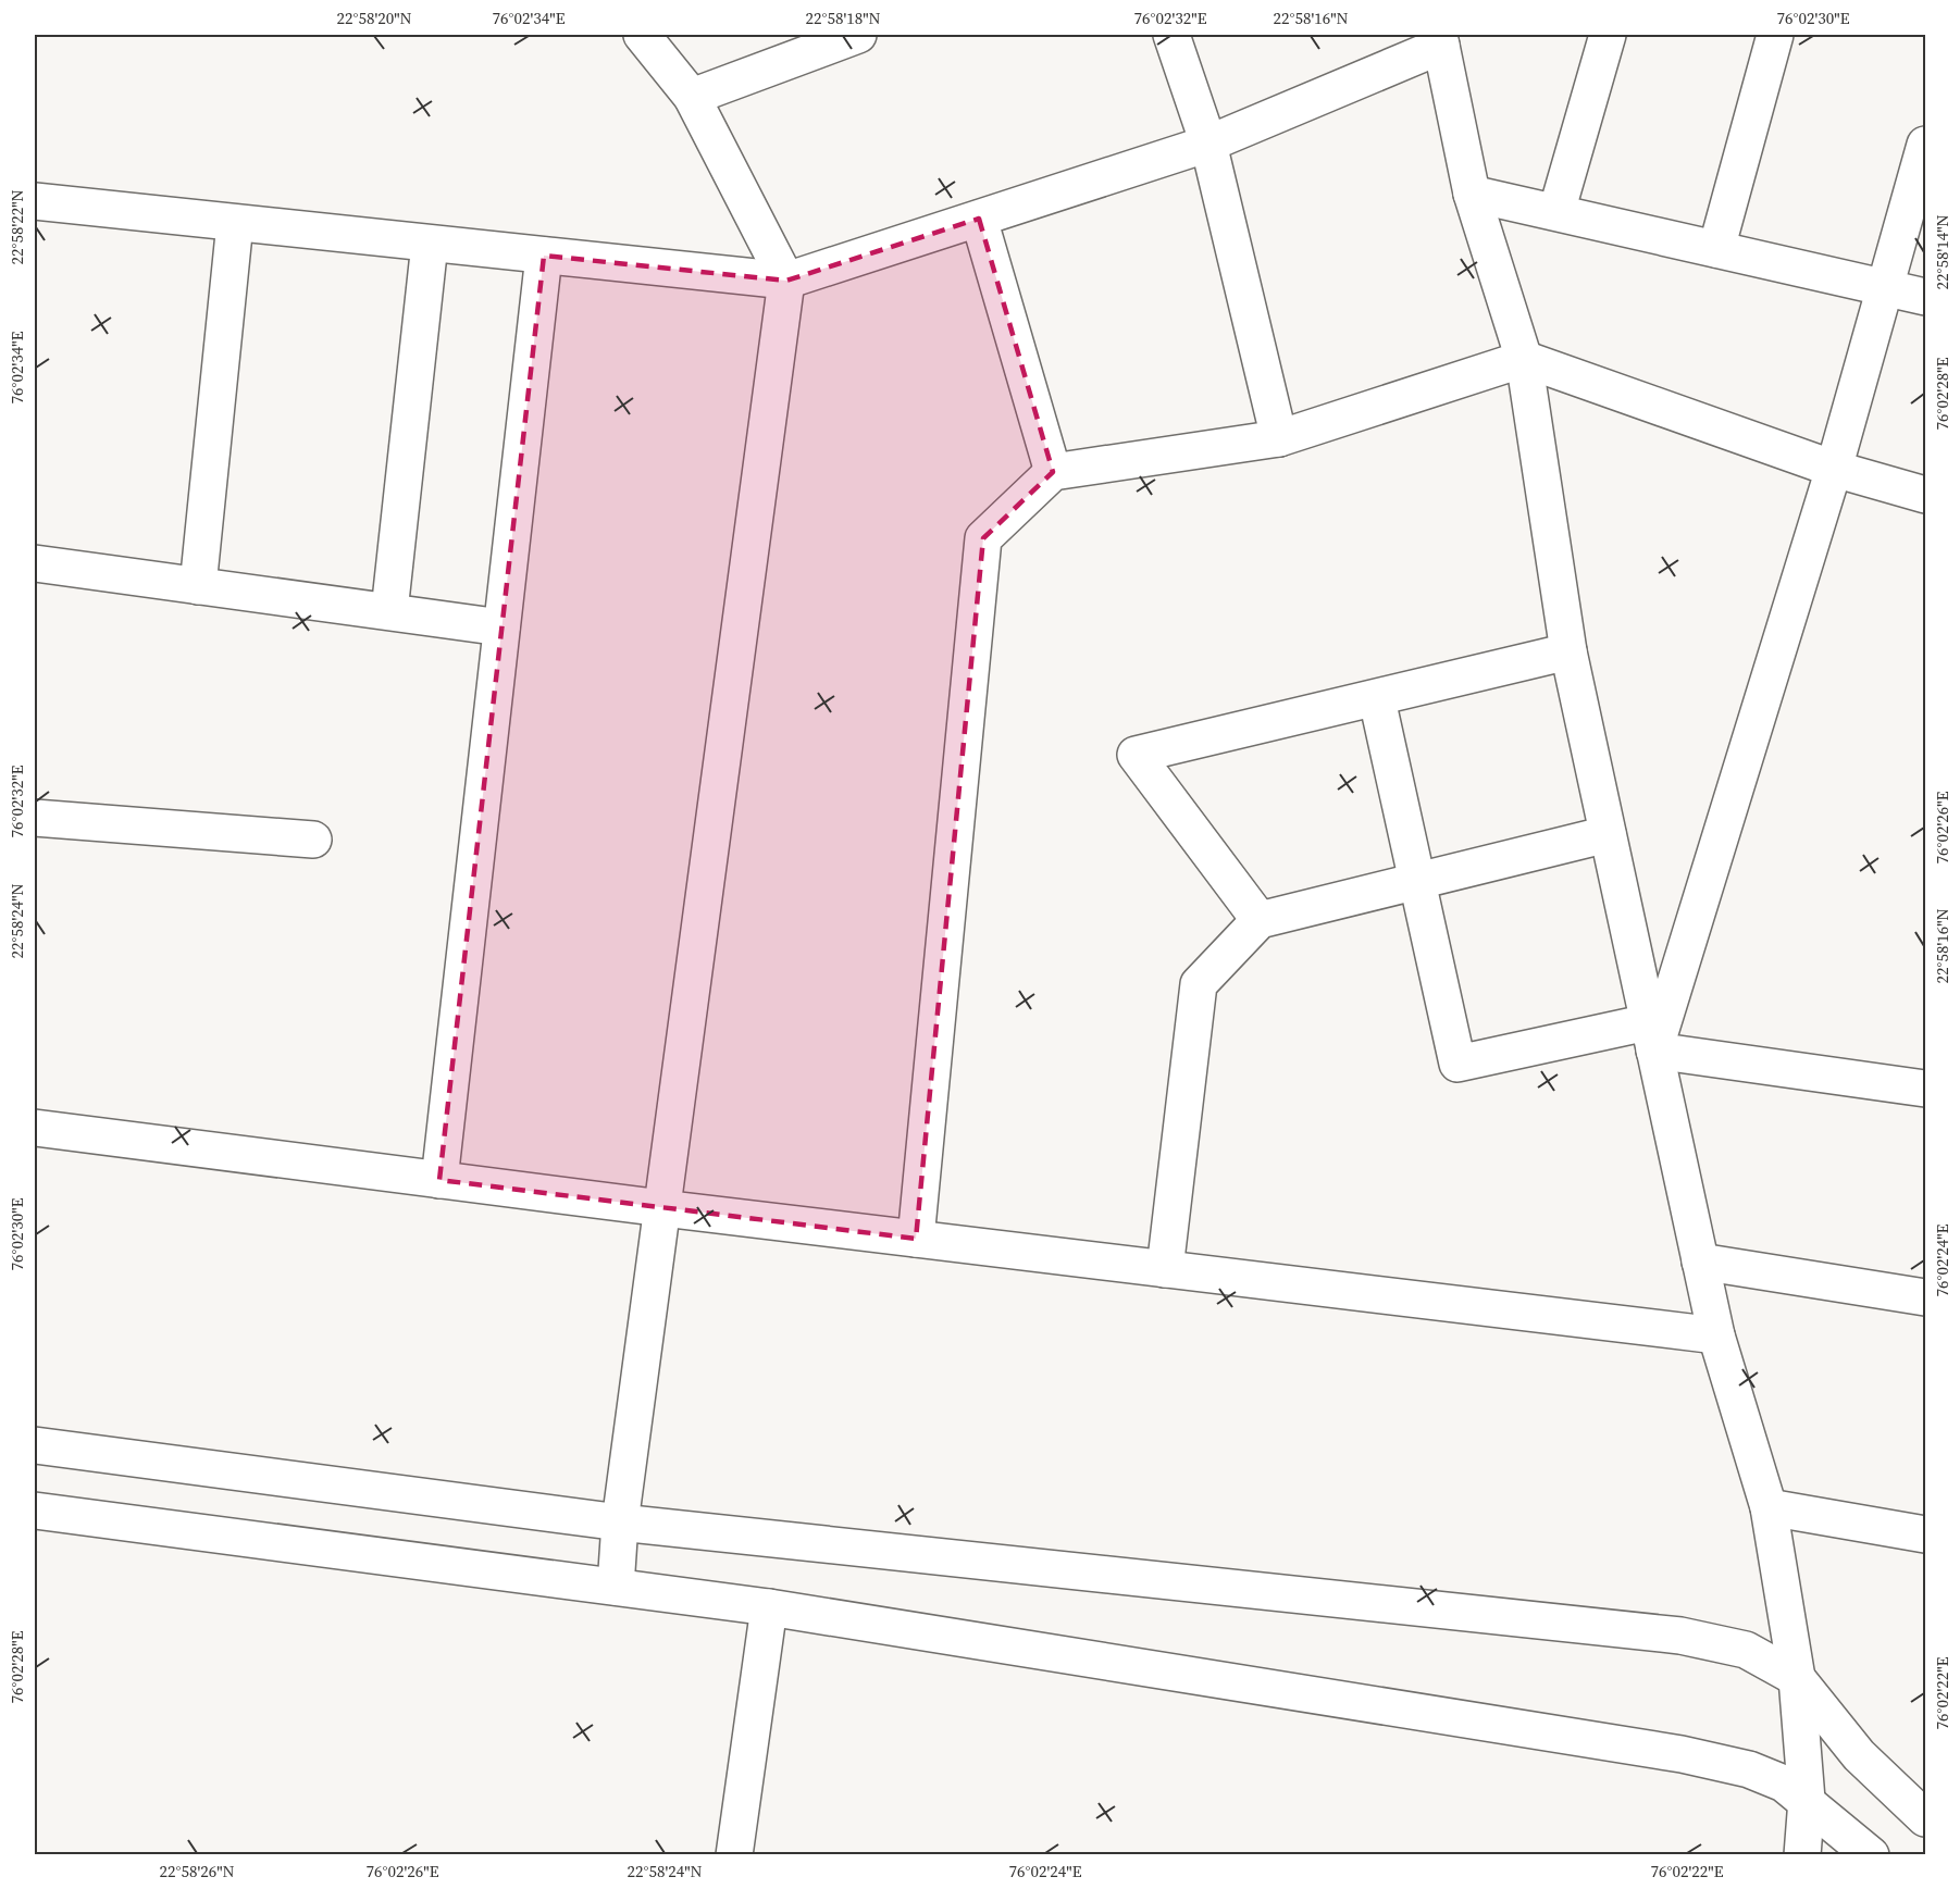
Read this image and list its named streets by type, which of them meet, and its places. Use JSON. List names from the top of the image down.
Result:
{
  "coordinates": [
    "22°58'20\"N",
    "76°02'34\"E",
    "22°58'18\"N",
    "76°02'32\"E",
    "22°58'16\"N",
    "76°02'30\"E",
    "22°58'22\"N",
    "22°58'14\"N",
    "76°02'28\"E",
    "76°02'26\"E",
    "22°58'24\"N",
    "76°02'24\"E",
    "76°02'22\"E",
    "22°58'26\"N"
  ]
}
